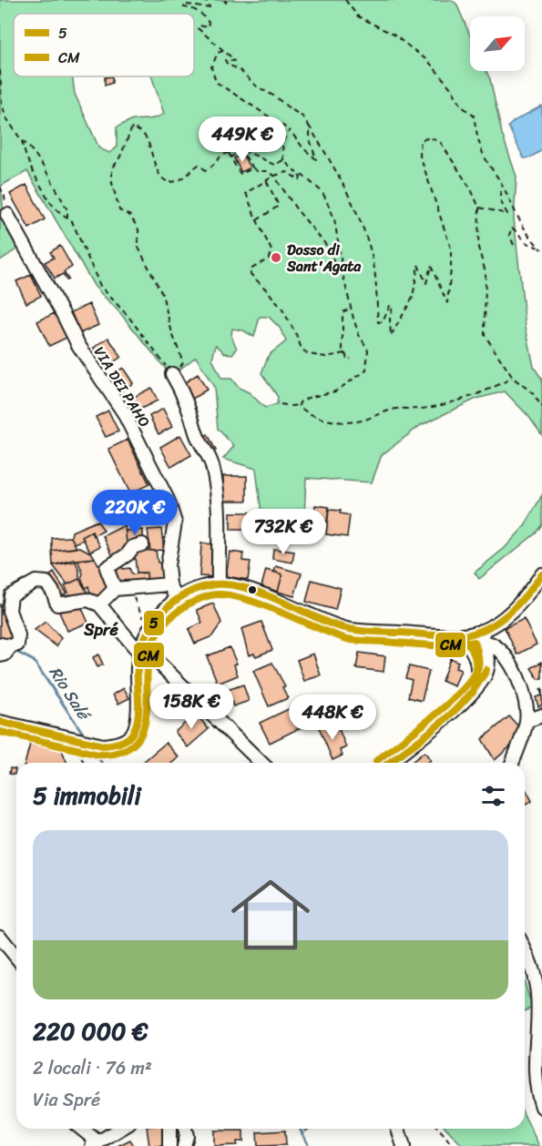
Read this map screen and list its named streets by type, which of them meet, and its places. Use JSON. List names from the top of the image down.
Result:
{
  "streets": {
    "street": ["VIA DEI PAHO"]
  },
  "districts": ["Spré"],
  "water": ["Rio Salé"],
  "places": ["Dosso di Sant'Agata"],
  "lines": ["transit line 5", "transit line CM"],
  "legend": ["5", "CM"],
  "north": "top right",
  "page": {
    "price": [
      "449K €",
      "220K €",
      "732K €",
      "158K €",
      "448K €"
    ],
    "heading": "5 immobili",
    "list": [
      {
        "name": "220 000 €",
        "note": "2 locali · 76 m² · Via Spré"
      }
    ]
  }
}
